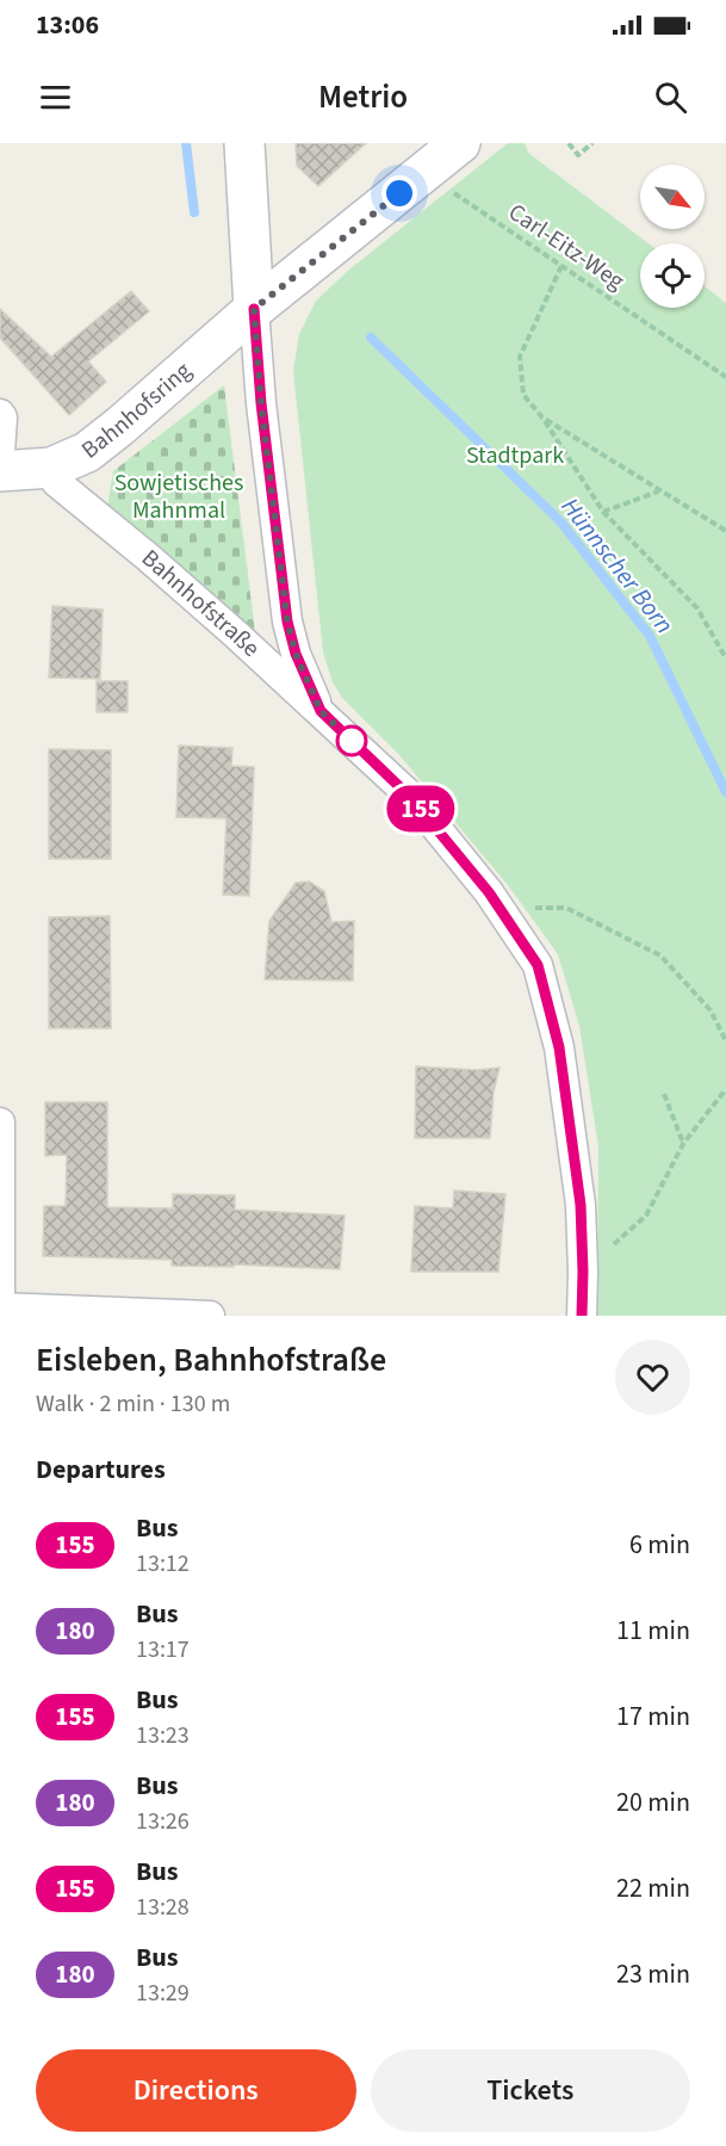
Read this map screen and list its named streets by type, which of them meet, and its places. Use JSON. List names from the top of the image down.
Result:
{
  "streets": {
    "main road": ["Bahnhofsring"],
    "street": ["Bahnhofstraße"],
    "path": ["Carl-Eitz-Weg"]
  },
  "crossings": [
    ["Carl-Eitz-Weg", "Bahnhofsring"],
    ["Bahnhofsring", "Bahnhofstraße"]
  ],
  "water": ["Hünnscher Born"],
  "parks": ["Stadtpark", "Sowjetisches Mahnmal"],
  "lines": ["bus line 155"],
  "north": "bottom right",
  "page": {
    "status": "13:06",
    "header": "Metrio",
    "on_map": "155",
    "heading": [
      ["Eisleben, Bahnhofstraße", "Walk · 2 min · 130 m"],
      "Departures"
    ],
    "list": [
      {
        "mark": "155",
        "name": "Bus",
        "note": "13:12",
        "value": "6 min"
      },
      {
        "mark": "180",
        "name": "Bus",
        "note": "13:17",
        "value": "11 min"
      },
      {
        "mark": "155",
        "name": "Bus",
        "note": "13:23",
        "value": "17 min"
      },
      {
        "mark": "180",
        "name": "Bus",
        "note": "13:26",
        "value": "20 min"
      },
      {
        "mark": "155",
        "name": "Bus",
        "note": "13:28",
        "value": "22 min"
      },
      {
        "mark": "180",
        "name": "Bus",
        "note": "13:29",
        "value": "23 min"
      }
    ],
    "buttons": ["Directions", "Tickets"]
  }
}
